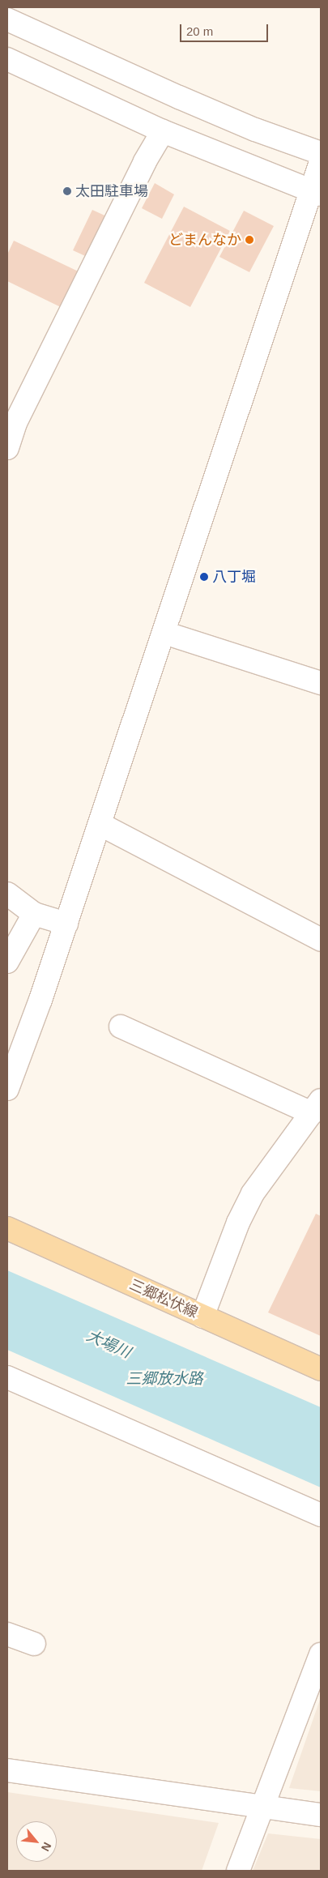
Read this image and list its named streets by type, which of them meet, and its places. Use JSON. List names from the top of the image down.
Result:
{
  "streets": {
    "main road": ["三郷松伏線"]
  },
  "water": ["大場川", "三郷放水路"],
  "places": ["太田駐車場", "どまんなか", "八丁堀"],
  "scale_bar": "20 m",
  "north": "bottom right"
}
